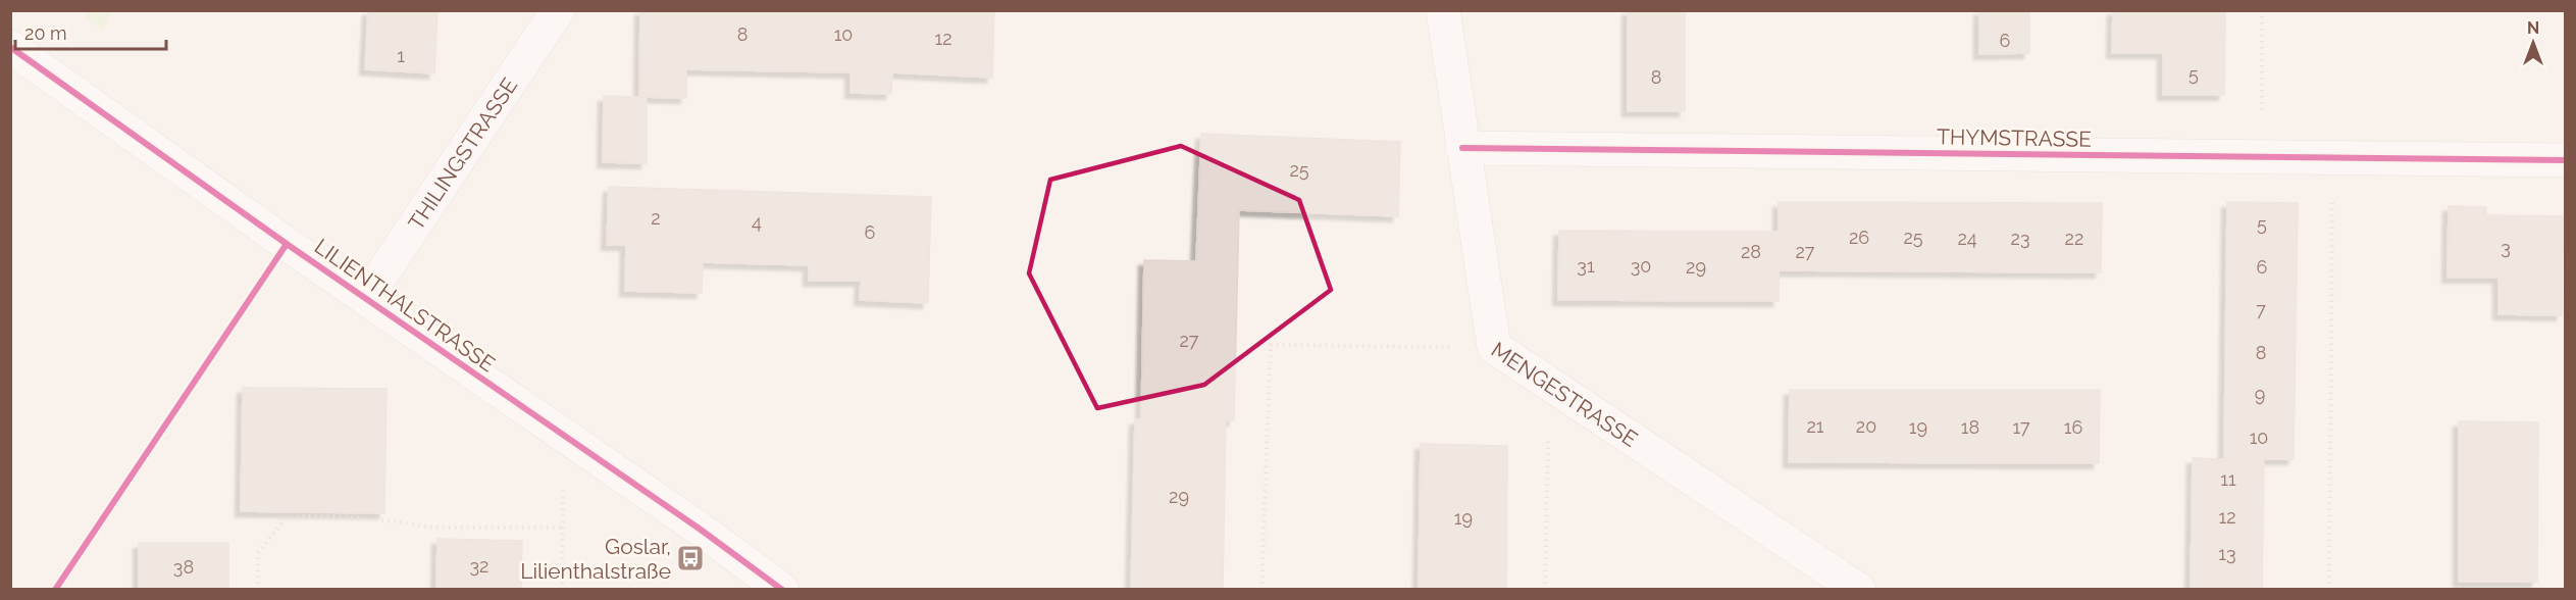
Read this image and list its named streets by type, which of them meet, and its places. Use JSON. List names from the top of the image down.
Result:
{
  "streets": {
    "street": [
      "THYMSTRASSE",
      "THILINGSTRASSE",
      "LILIENTHALSTRASSE",
      "MENGESTRASSE"
    ]
  },
  "crossings": [
    ["THYMSTRASSE", "MENGESTRASSE"],
    ["THILINGSTRASSE", "LILIENTHALSTRASSE"]
  ],
  "places": {
    "bus stop": ["Goslar, Lilienthalstraße"]
  },
  "house_numbers": [
    "8",
    "10",
    "12",
    "6",
    "1",
    "5",
    "8",
    "25",
    "2",
    "4",
    "5",
    "6",
    "26",
    "25",
    "24",
    "23",
    "22",
    "3",
    "28",
    "27",
    "31",
    "30",
    "29",
    "6",
    "7",
    "27",
    "8",
    "9",
    "21",
    "20",
    "19",
    "18",
    "17",
    "16",
    "10",
    "11",
    "29",
    "12",
    "19",
    "13",
    "32",
    "38"
  ],
  "scale_bar": "20 m",
  "north": "top"
}
